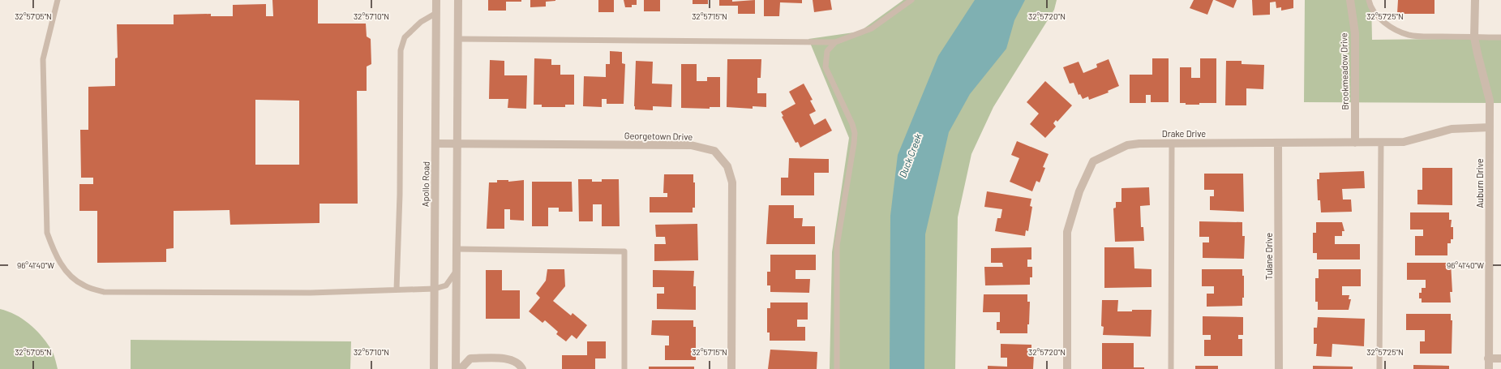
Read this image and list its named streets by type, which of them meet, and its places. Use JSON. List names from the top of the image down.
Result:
{
  "streets": {
    "street": [
      "Brookmeadow Drive",
      "Drake Drive",
      "Georgetown Drive",
      "Auburn Drive",
      "Apollo Road",
      "Tulane Drive"
    ]
  },
  "crossings": [
    ["Brookmeadow Drive", "Drake Drive"],
    ["Drake Drive", "Auburn Drive"],
    ["Drake Drive", "Tulane Drive"],
    ["Georgetown Drive", "Apollo Road"]
  ],
  "water": ["Duck Creek"],
  "coordinates": [
    "32°57'05\"N",
    "32°57'10\"N",
    "32°57'15\"N",
    "32°57'20\"N",
    "32°57'25\"N",
    "96°41'40\"W"
  ]
}
